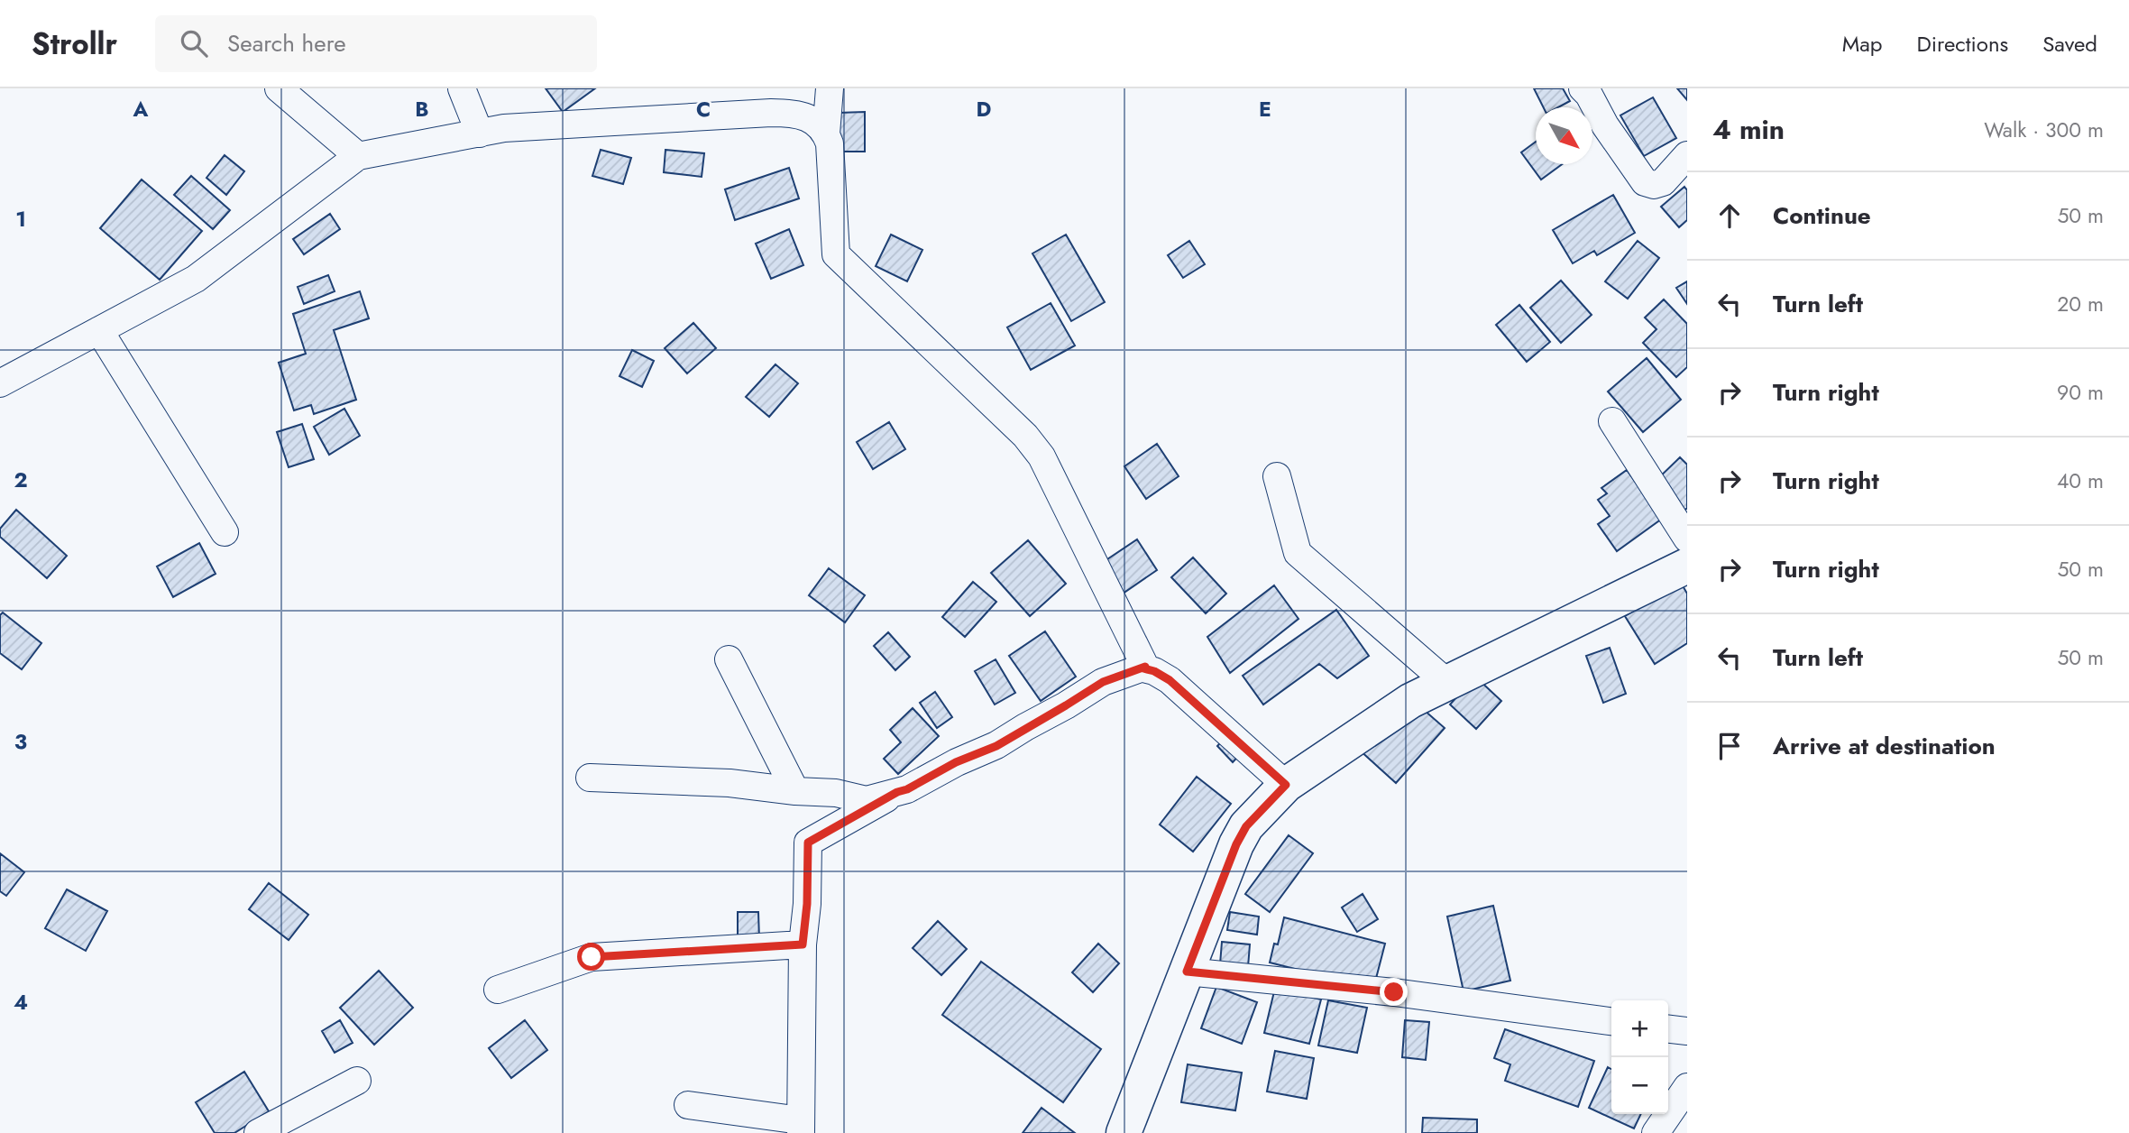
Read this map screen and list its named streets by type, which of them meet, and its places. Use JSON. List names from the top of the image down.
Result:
{
  "north": "bottom right",
  "page": {
    "header": "Strollr",
    "search": "Search here",
    "nav": ["Map", "Directions", "Saved"],
    "heading": ["4 min", "Walk · 300 m"],
    "list": [
      ["Continue", "50 m"],
      ["Turn left", "20 m"],
      ["Turn right", "90 m"],
      ["Turn right", "40 m"],
      ["Turn right", "50 m"],
      ["Turn left", "50 m"],
      "Arrive at destination"
    ],
    "map_buttons": ["+", "−"]
  },
  "grid": {
    "columns": [
      "A",
      "B",
      "C",
      "D",
      "E"
    ],
    "rows": [
      "1",
      "2",
      "3",
      "4"
    ]
  }
}
